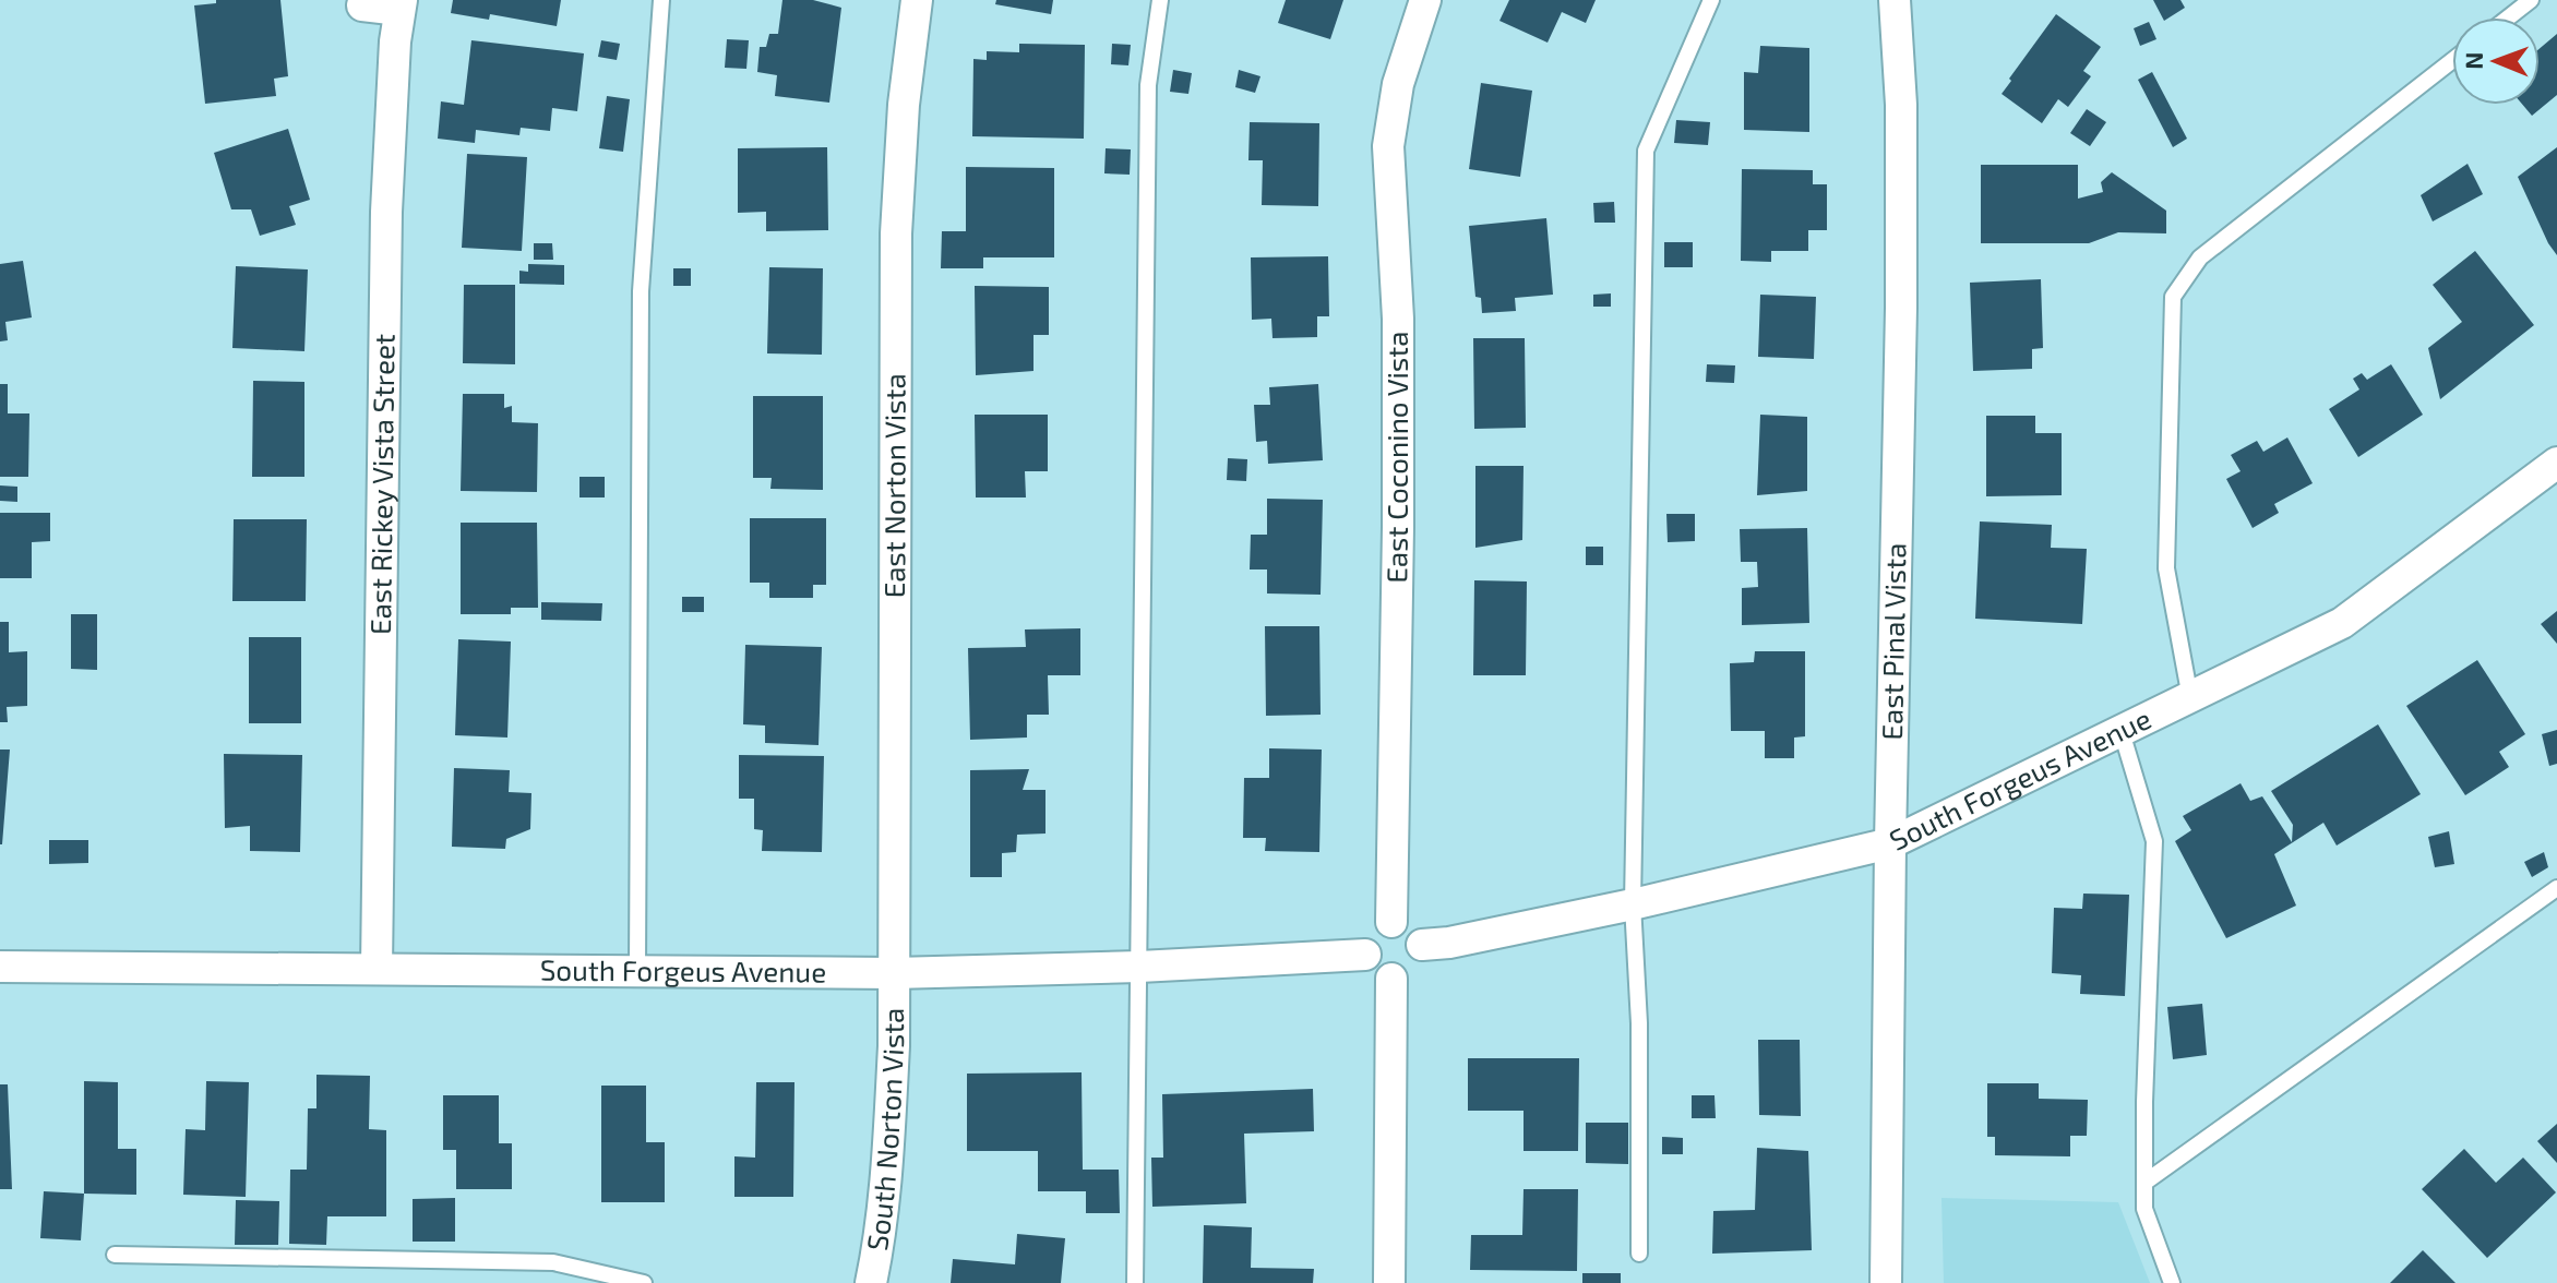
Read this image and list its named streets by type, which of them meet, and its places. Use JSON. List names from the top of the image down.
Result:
{
  "streets": {
    "street": [
      "East Coconino Vista",
      "East Rickey Vista Street",
      "East Norton Vista",
      "East Pinal Vista",
      "South Forgeus Avenue",
      "South Norton Vista"
    ]
  },
  "crossings": [
    ["East Coconino Vista", "South Forgeus Avenue"],
    ["East Rickey Vista Street", "South Forgeus Avenue"],
    ["East Norton Vista", "South Forgeus Avenue"],
    ["East Norton Vista", "South Norton Vista"],
    ["East Pinal Vista", "South Forgeus Avenue"],
    ["South Forgeus Avenue", "South Norton Vista"]
  ],
  "north": "left"
}
